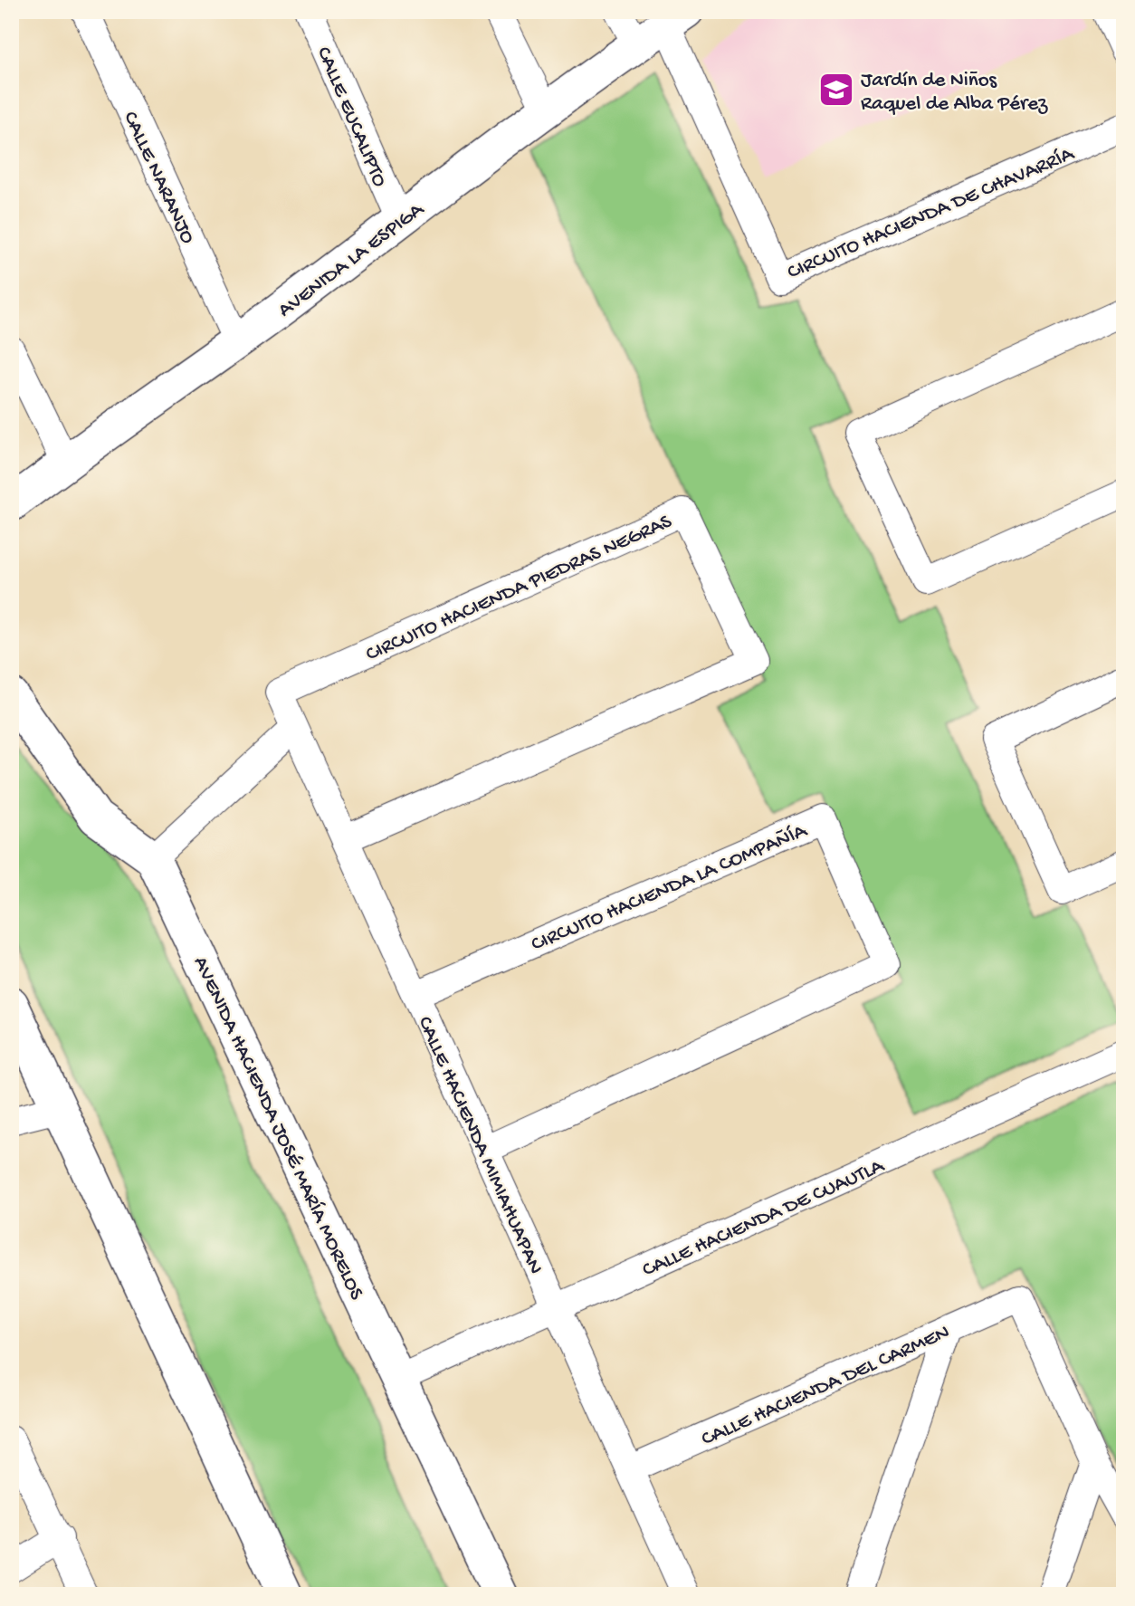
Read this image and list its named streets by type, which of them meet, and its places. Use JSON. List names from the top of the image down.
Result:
{
  "streets": {
    "main road": ["AVENIDA LA ESPIGA", "AVENIDA HACIENDA JOSÉ MARÍA MORELOS"],
    "street": [
      "CALLE EUCALIPTO",
      "CALLE NARANJO",
      "CIRCUITO HACIENDA DE CHAVARRÍA",
      "CIRCUITO HACIENDA PIEDRAS NEGRAS",
      "CIRCUITO HACIENDA LA COMPAÑÍA",
      "CALLE HACIENDA MIMIAHUAPAN",
      "CALLE HACIENDA DE CUAUTLA",
      "CALLE HACIENDA DEL CARMEN"
    ]
  },
  "crossings": [
    ["CALLE EUCALIPTO", "AVENIDA LA ESPIGA"],
    ["CALLE NARANJO", "AVENIDA LA ESPIGA"],
    ["CIRCUITO HACIENDA DE CHAVARRÍA", "AVENIDA LA ESPIGA"],
    ["CIRCUITO HACIENDA PIEDRAS NEGRAS", "CALLE HACIENDA MIMIAHUAPAN"],
    ["CIRCUITO HACIENDA LA COMPAÑÍA", "CALLE HACIENDA MIMIAHUAPAN"],
    ["AVENIDA HACIENDA JOSÉ MARÍA MORELOS", "CALLE HACIENDA DE CUAUTLA"],
    ["CALLE HACIENDA MIMIAHUAPAN", "CALLE HACIENDA DE CUAUTLA"],
    ["CALLE HACIENDA MIMIAHUAPAN", "CALLE HACIENDA DEL CARMEN"]
  ],
  "places": {
    "school or university": ["Jardín de Niños Raquel de Alba Pérez"]
  }
}
